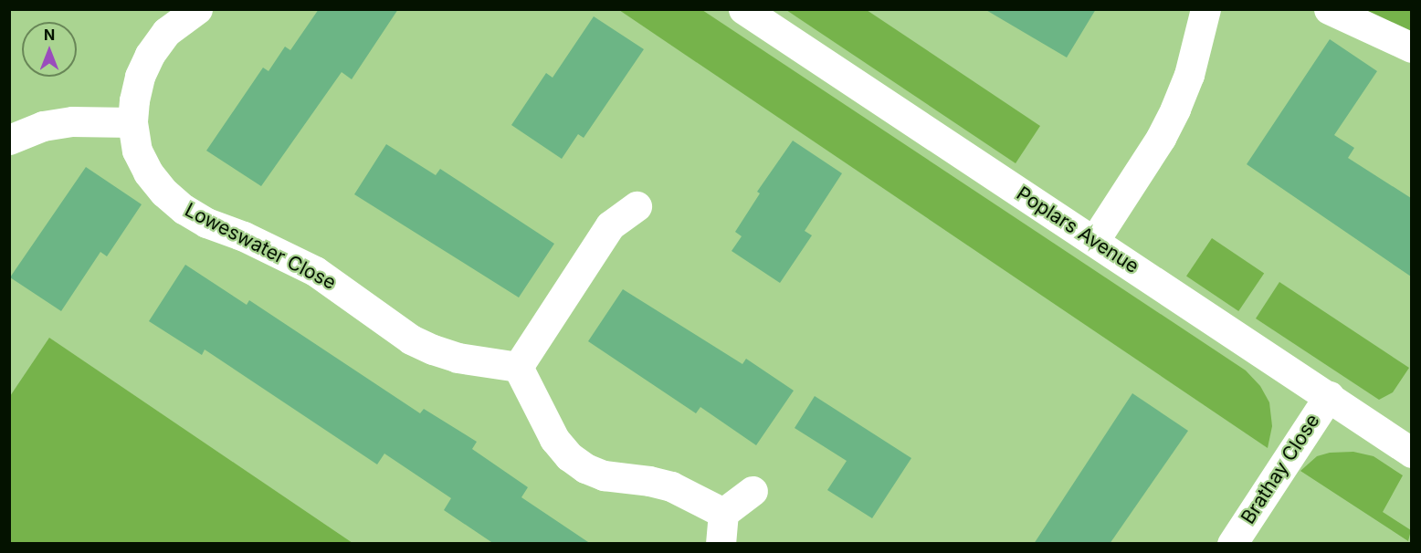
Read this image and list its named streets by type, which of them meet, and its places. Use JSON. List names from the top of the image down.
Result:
{
  "streets": {
    "street": ["Poplars Avenue", "Loweswater Close", "Brathay Close"]
  },
  "crossings": [
    ["Poplars Avenue", "Brathay Close"]
  ],
  "north": "top"
}
